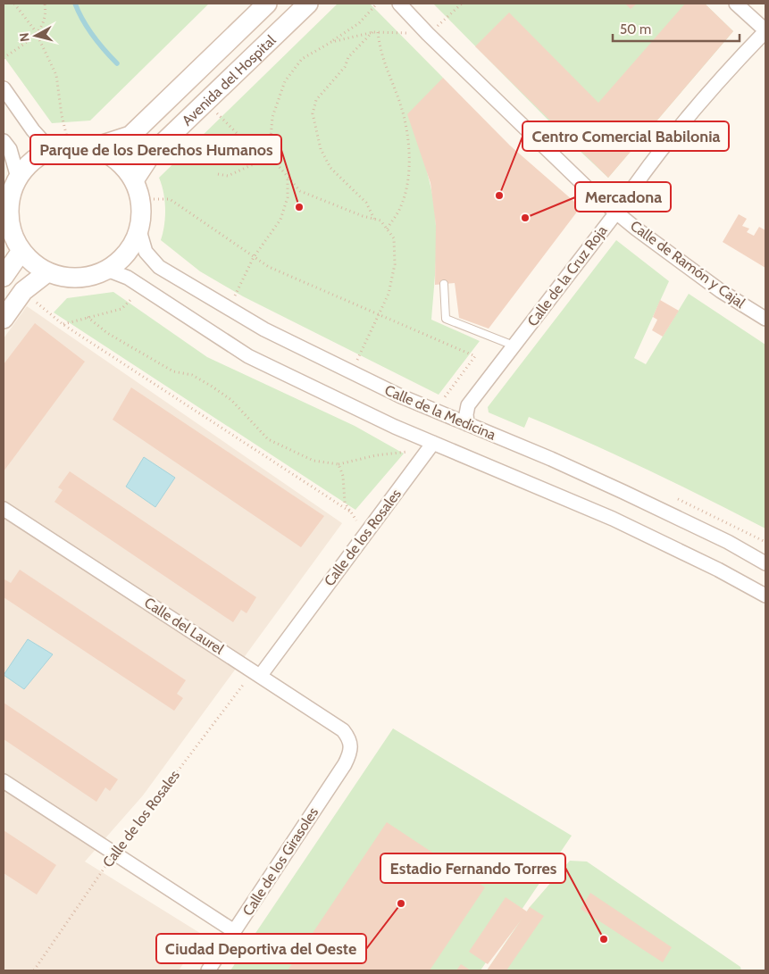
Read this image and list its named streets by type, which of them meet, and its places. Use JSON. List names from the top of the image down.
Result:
{
  "streets": {
    "main road": ["Avenida del Hospital"],
    "street": [
      "Calle de Ramón y Cajal",
      "Calle de la Cruz Roja",
      "Calle de la Medicina",
      "Calle de los Rosales",
      "Calle del Laurel",
      "Calle de los Girasoles"
    ]
  },
  "crossings": [
    ["Avenida del Hospital", "Calle de la Medicina"],
    ["Calle de Ramón y Cajal", "Calle de la Cruz Roja"],
    ["Calle de la Cruz Roja", "Calle de la Medicina"],
    ["Calle de los Rosales", "Calle del Laurel"],
    ["Calle del Laurel", "Calle de los Girasoles"]
  ],
  "places": [
    "Centro Comercial Babilonia",
    "Parque de los Derechos Humanos",
    "Mercadona",
    "Ciudad Deportiva del Oeste",
    "Estadio Fernando Torres"
  ],
  "scale_bar": "50 m",
  "north": "left"
}
